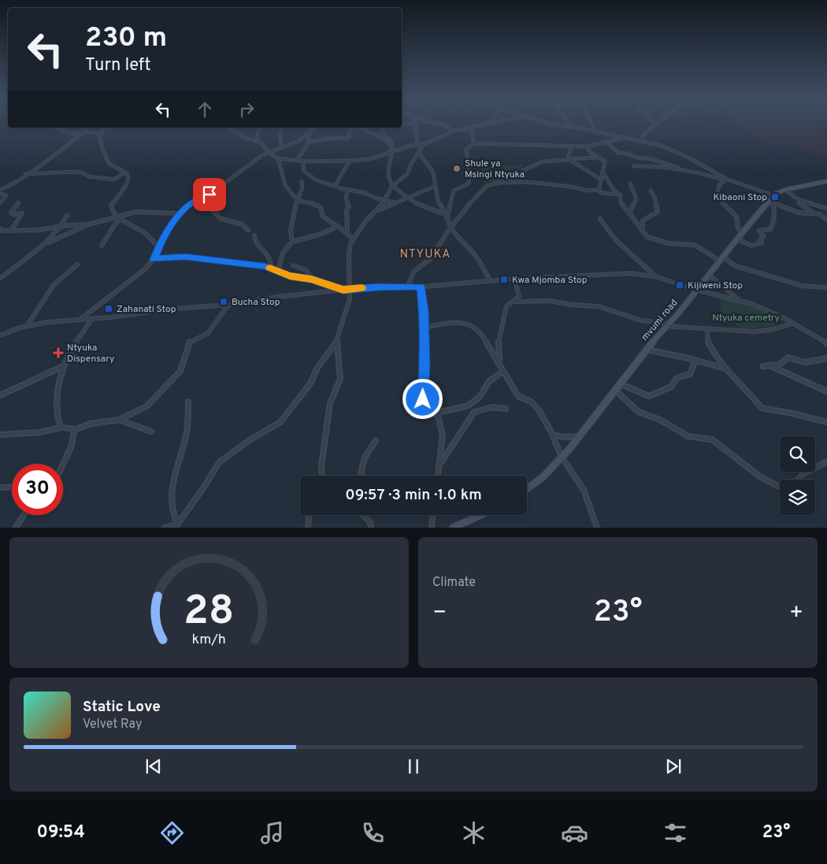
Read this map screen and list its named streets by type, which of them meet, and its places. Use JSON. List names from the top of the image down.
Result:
{
  "streets": {
    "street": ["mvumi road"]
  },
  "districts": ["NTYUKA"],
  "parks": ["Ntyuka cemetry"],
  "places": {
    "other": ["Shule ya Msingi Ntyuka"],
    "transit": [
      "Kibaoni Stop",
      "Kwa Mjomba Stop",
      "Kijiweni Stop",
      "Bucha Stop",
      "Zahanati Stop"
    ],
    "health": ["Ntyuka Dispensary"]
  },
  "page": {
    "turn": ["230 m", "Turn left"],
    "limit": "30",
    "trip": "09:57 · 3 min · 1.0 km",
    "tile": "Climate",
    "heat": ["−", "23°", "+"],
    "song": ["Static Love", "Velvet Ray"],
    "tabs": ["09:54", "23°"],
    "gauge": ["28", "km/h"]
  }
}
